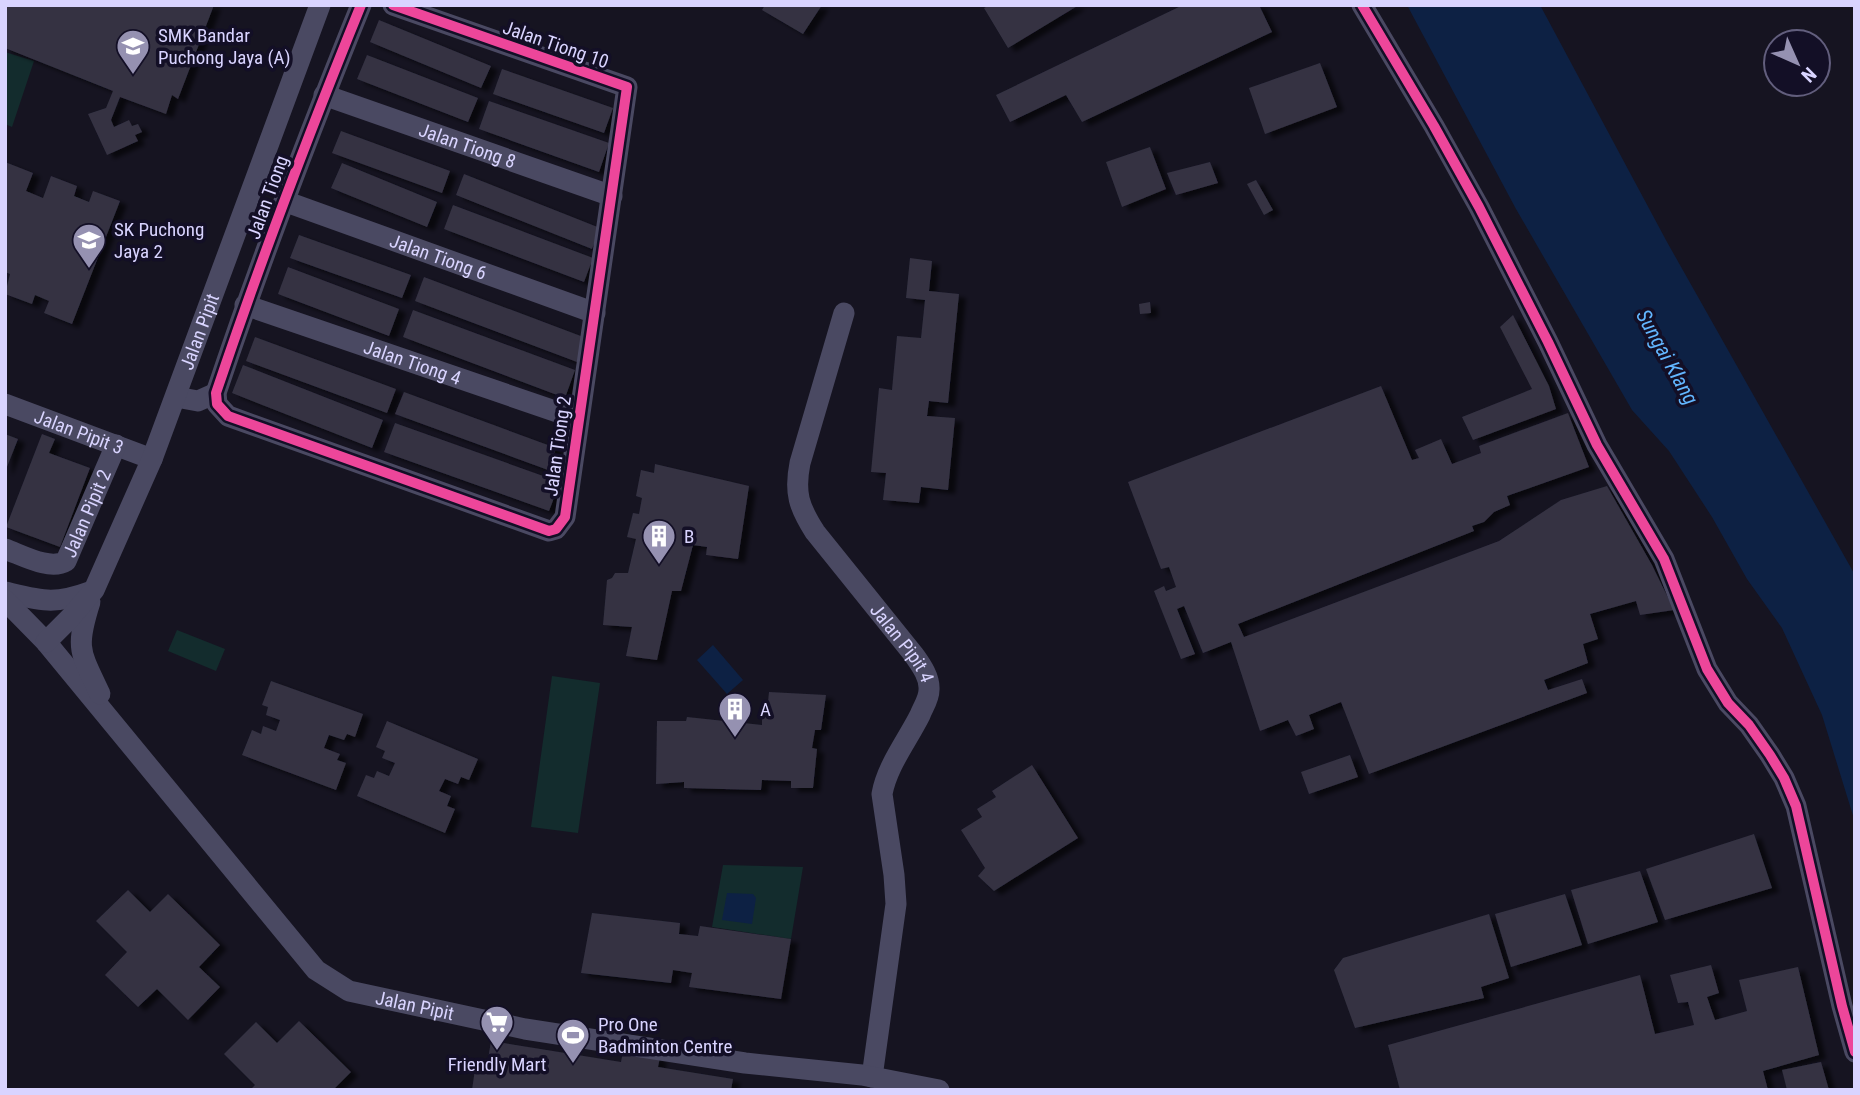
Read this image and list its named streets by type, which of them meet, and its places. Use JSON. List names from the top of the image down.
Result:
{
  "streets": {
    "street": [
      "Jalan Tiong 10",
      "Jalan Tiong 8",
      "Jalan Tiong",
      "Jalan Tiong 6",
      "Jalan Pipit",
      "Jalan Tiong 4",
      "Jalan Pipit 3",
      "Jalan Tiong 2",
      "Jalan Pipit 2",
      "Jalan Pipit 4"
    ]
  },
  "crossings": [
    ["Jalan Tiong 10", "Jalan Tiong 2"],
    ["Jalan Tiong 8", "Jalan Tiong"],
    ["Jalan Tiong 8", "Jalan Tiong 2"],
    ["Jalan Tiong", "Jalan Tiong 6"],
    ["Jalan Tiong", "Jalan Tiong 4"],
    ["Jalan Tiong", "Jalan Tiong 2"],
    ["Jalan Tiong 6", "Jalan Tiong 2"],
    ["Jalan Pipit", "Jalan Pipit 3"],
    ["Jalan Pipit", "Jalan Pipit 4"],
    ["Jalan Tiong 4", "Jalan Tiong 2"],
    ["Jalan Pipit 3", "Jalan Pipit 2"]
  ],
  "water": ["Sungai Klang"],
  "places": {
    "school or university": ["SMK Bandar Puchong Jaya (A)", "SK Puchong Jaya 2"],
    "building": ["B", "A"],
    "supermarket": ["Friendly Mart"],
    "sports": ["Pro One Badminton Centre"]
  },
  "north": "bottom right"
}
